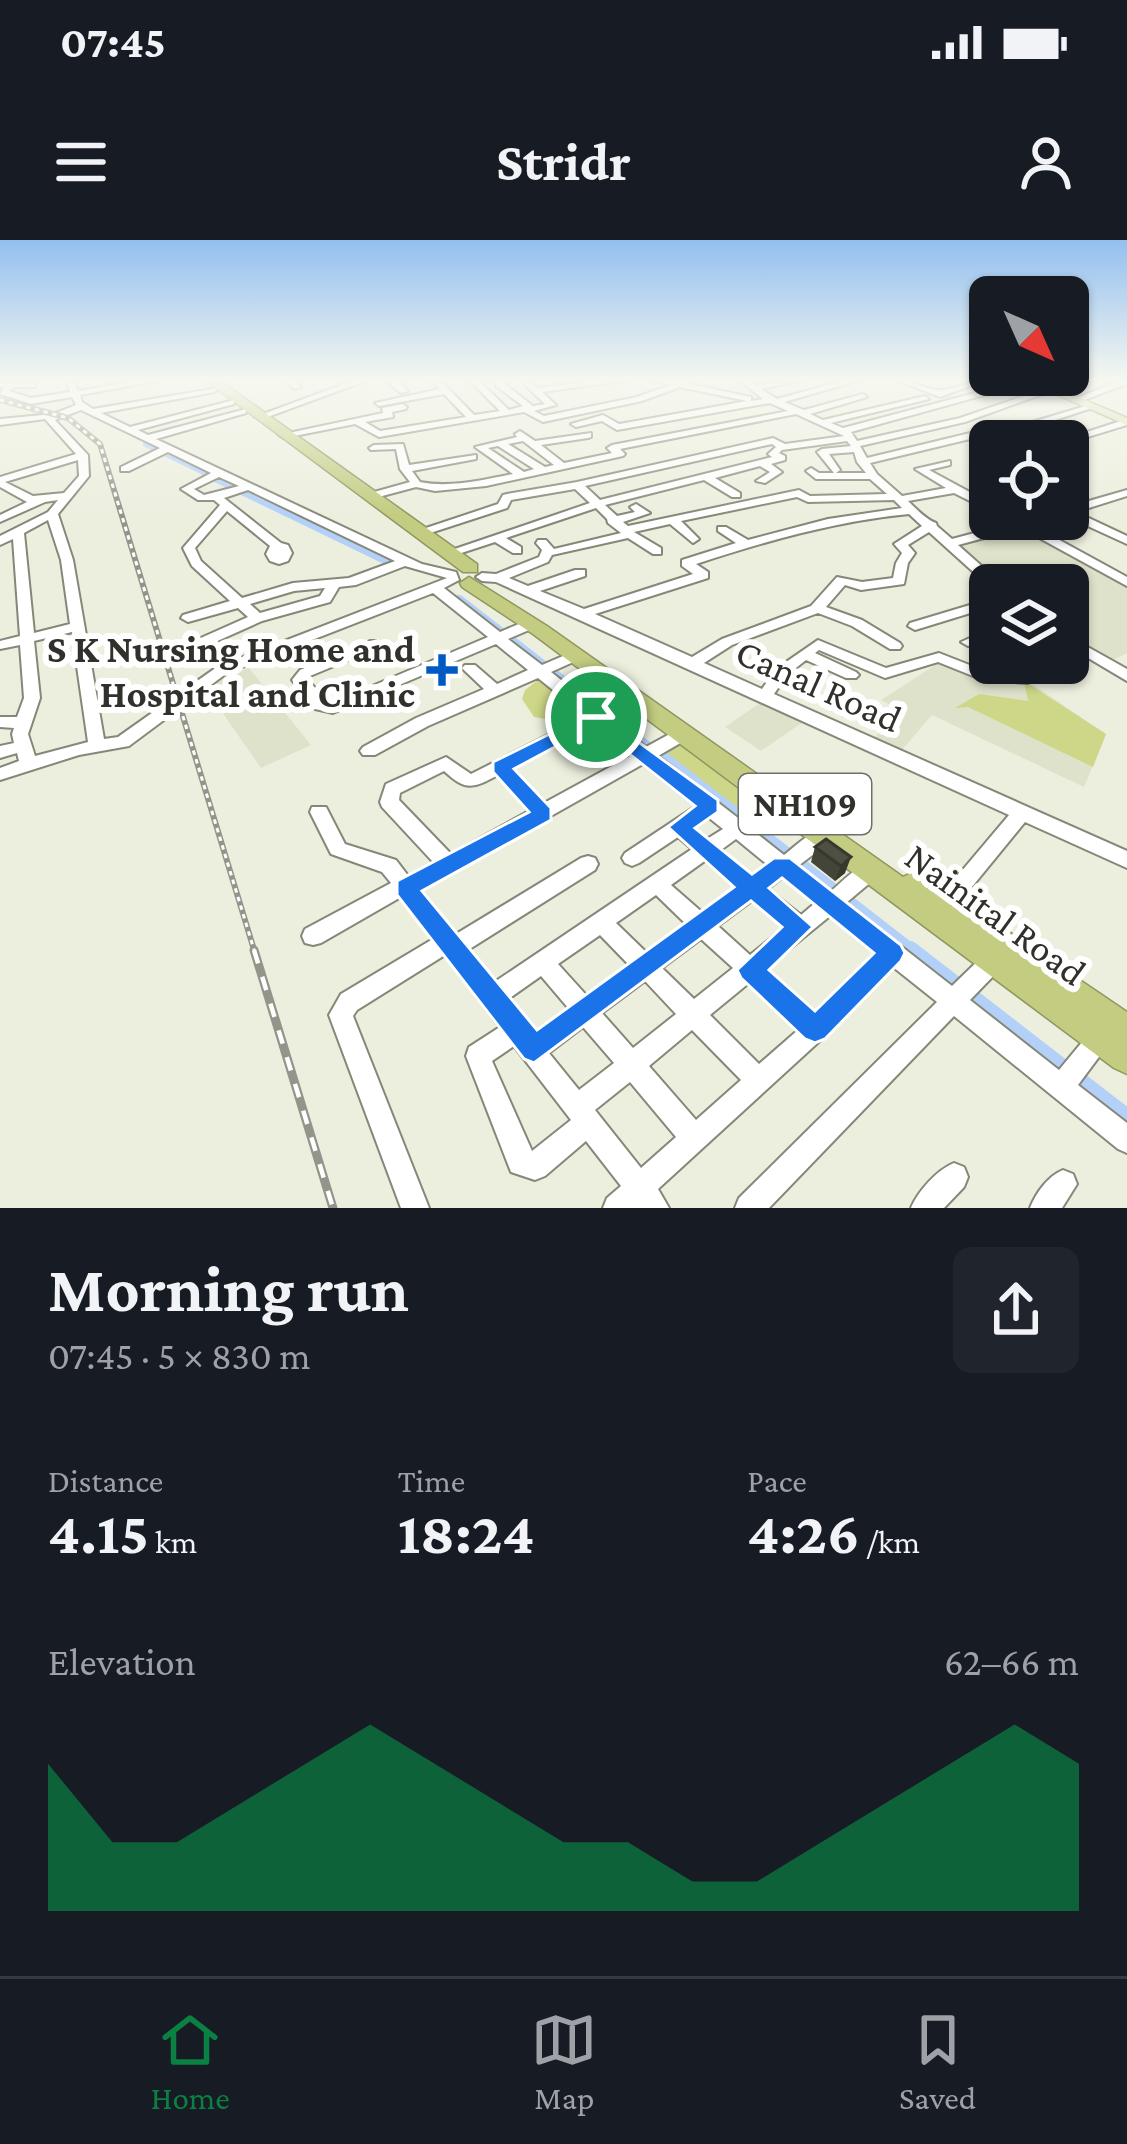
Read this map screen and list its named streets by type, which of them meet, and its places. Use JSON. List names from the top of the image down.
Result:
{
  "streets": {
    "highway": ["NH109", "Nainital Road"],
    "street": ["Canal Road"]
  },
  "crossings": [
    ["Canal Road", "Nainital Road"]
  ],
  "places": {
    "health": ["S K Nursing Home and Hospital and Clinic"]
  },
  "north": "bottom right",
  "page": {
    "status": "07:45",
    "header": "Stridr",
    "heading": ["Morning run", "07:45 · 5 × 830 m"],
    "stats": [
      ["Distance", "4.15 km"],
      ["Time", "18:24"],
      ["Pace", "4:26 /km"]
    ],
    "chart": ["Elevation", "62–66 m"],
    "tabs": ["Home", "Map", "Saved"]
  }
}
